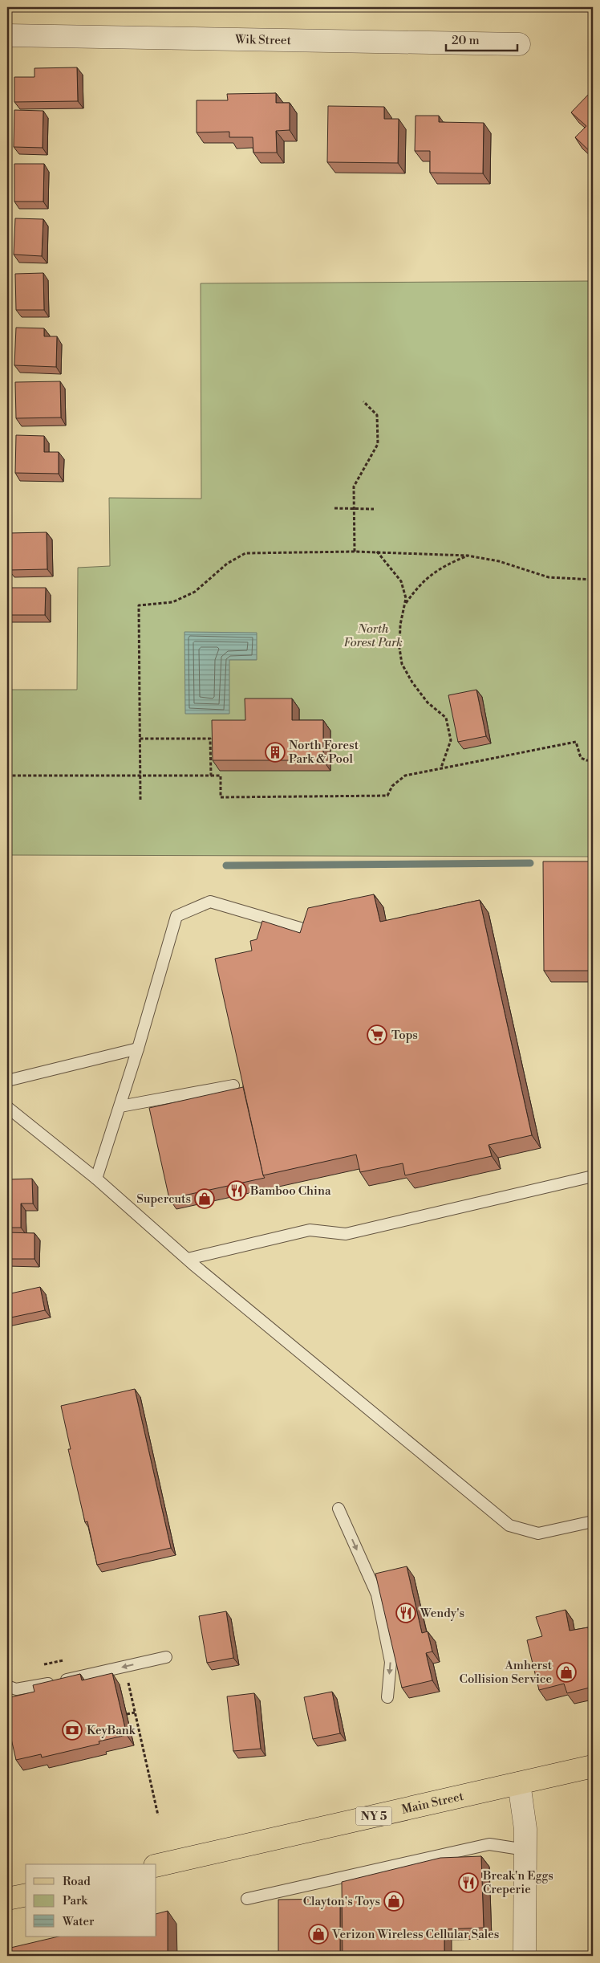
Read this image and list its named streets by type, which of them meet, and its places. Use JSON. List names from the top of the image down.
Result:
{
  "streets": {
    "main road": ["Main Street", "NY 5"],
    "street": ["Wik Street"]
  },
  "parks": ["North Forest Park"],
  "places": {
    "building": ["North Forest Park & Pool"],
    "supermarket": ["Tops"],
    "restaurant": ["Bamboo China", "Wendy's", "Break'n Eggs Creperie"],
    "shop": [
      "Supercuts",
      "Amherst Collision Service",
      "Clayton's Toys",
      "Verizon Wireless Cellular Sales"
    ],
    "bank": ["KeyBank"]
  },
  "legend": ["Road", "Park", "Water"],
  "scale_bar": "20 m"
}
